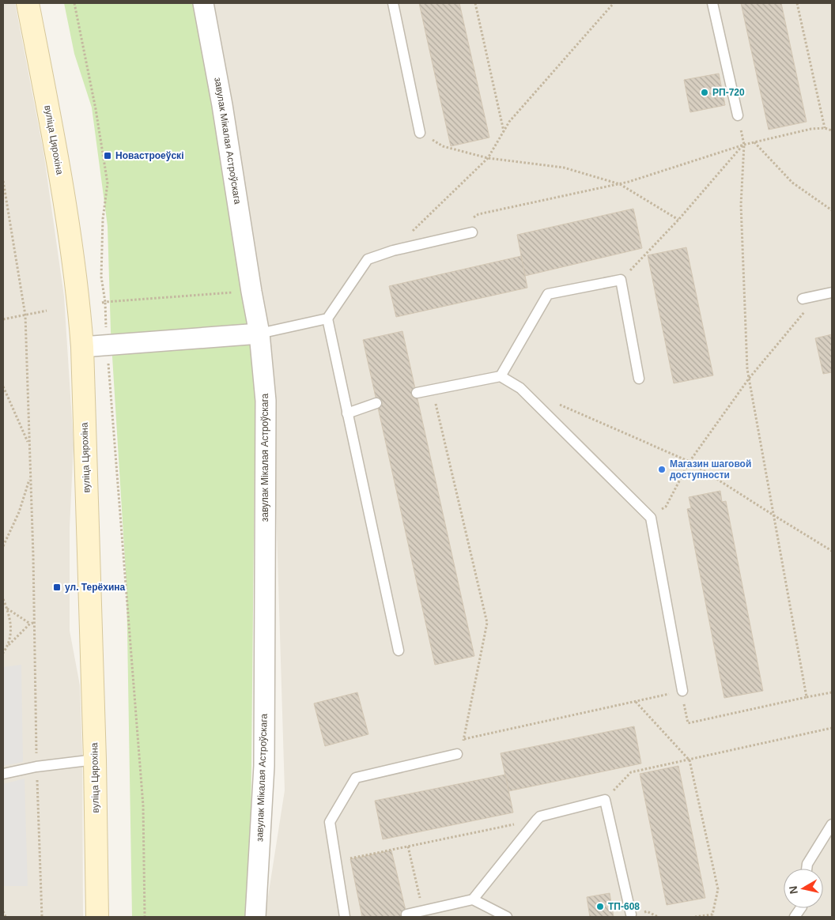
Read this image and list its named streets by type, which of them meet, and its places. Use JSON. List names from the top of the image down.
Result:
{
  "streets": {
    "main road": ["вуліца Цярохіна"],
    "street": ["завулак Мікалая Астроўскага"]
  },
  "places": {
    "other": ["РП-720", "Магазин шаговой доступности", "ТП-608"],
    "transit": ["Новастроеўскі", "ул. Терёхина"]
  },
  "north": "left"
}
